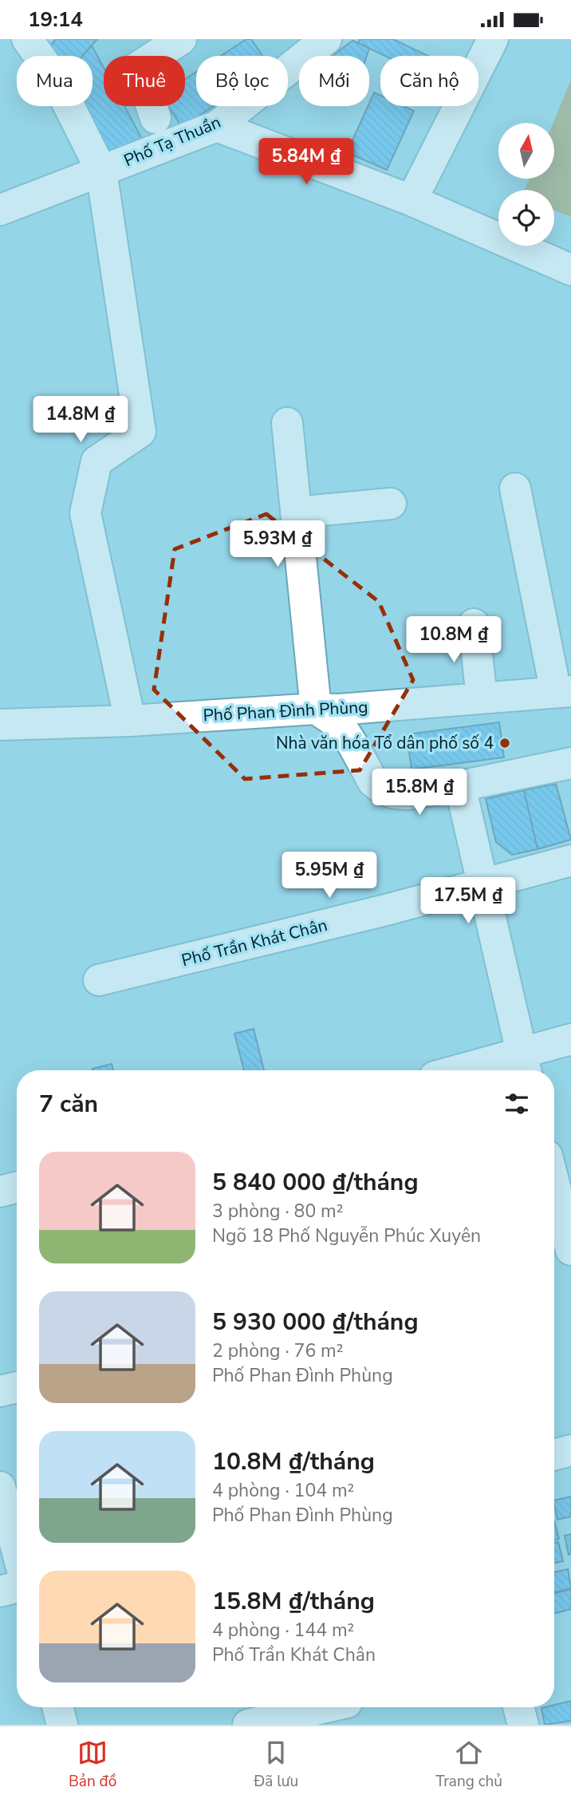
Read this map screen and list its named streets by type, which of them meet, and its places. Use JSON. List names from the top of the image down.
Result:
{
  "streets": {
    "street": ["Phố Tạ Thuần", "Phố Phan Đình Phùng", "Phố Trần Khát Chân"]
  },
  "places": ["Nhà văn hóa Tổ dân phố số 4"],
  "north": "top",
  "page": {
    "status": "19:14",
    "chip": [
      "Mua",
      "Thuê",
      "Bộ lọc",
      "Mới",
      "Căn hộ"
    ],
    "price": [
      "5.84M ₫",
      "14.8M ₫",
      "5.93M ₫",
      "10.8M ₫",
      "15.8M ₫",
      "5.95M ₫",
      "17.5M ₫"
    ],
    "heading": "7 căn",
    "list": [
      {
        "name": "5 840 000 ₫/tháng",
        "note": "3 phòng · 80 m² · Ngõ 18 Phố Nguyễn Phúc Xuyên"
      },
      {
        "name": "5 930 000 ₫/tháng",
        "note": "2 phòng · 76 m² · Phố Phan Đình Phùng"
      },
      {
        "name": "10.8M ₫/tháng",
        "note": "4 phòng · 104 m² · Phố Phan Đình Phùng"
      },
      {
        "name": "15.8M ₫/tháng",
        "note": "4 phòng · 144 m² · Phố Trần Khát Chân"
      }
    ],
    "tabs": ["Bản đồ", "Đã lưu", "Trang chủ"]
  }
}
